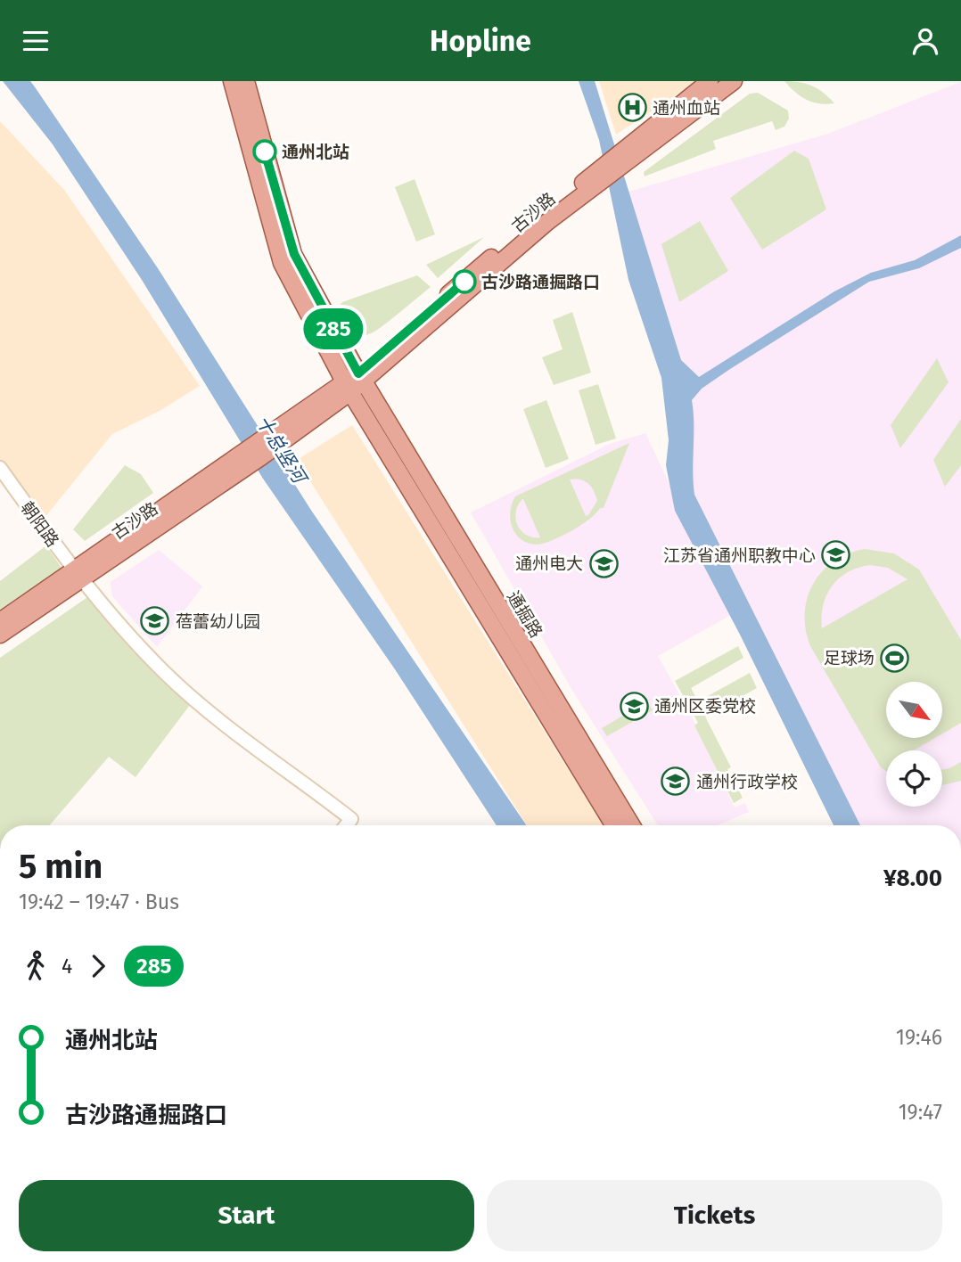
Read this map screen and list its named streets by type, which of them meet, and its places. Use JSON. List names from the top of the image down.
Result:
{
  "streets": {
    "main road": ["古沙路", "通掘路"],
    "street": ["朝阳路"]
  },
  "crossings": [
    ["古沙路", "朝阳路"],
    ["古沙路", "通掘路"]
  ],
  "water": ["十总竖河"],
  "places": {
    "hospital": ["通州血站"],
    "other": ["通州北站", "古沙路通掘路口"],
    "school or university": [
      "江苏省通州职教中心",
      "通州电大",
      "蓓蕾幼儿园",
      "通州区委党校",
      "通州行政学校"
    ],
    "sports": ["足球场"]
  },
  "lines": ["bus line 285"],
  "north": "bottom right",
  "page": {
    "header": "Hopline",
    "on_map": "285",
    "heading": ["5 min", "19:42 – 19:47 · Bus", "¥8.00"],
    "legs": ["4", "285"],
    "list": [
      {
        "name": "通州北站",
        "value": "19:46"
      },
      {
        "name": "古沙路通掘路口",
        "value": "19:47"
      }
    ],
    "buttons": ["Start", "Tickets"]
  }
}
